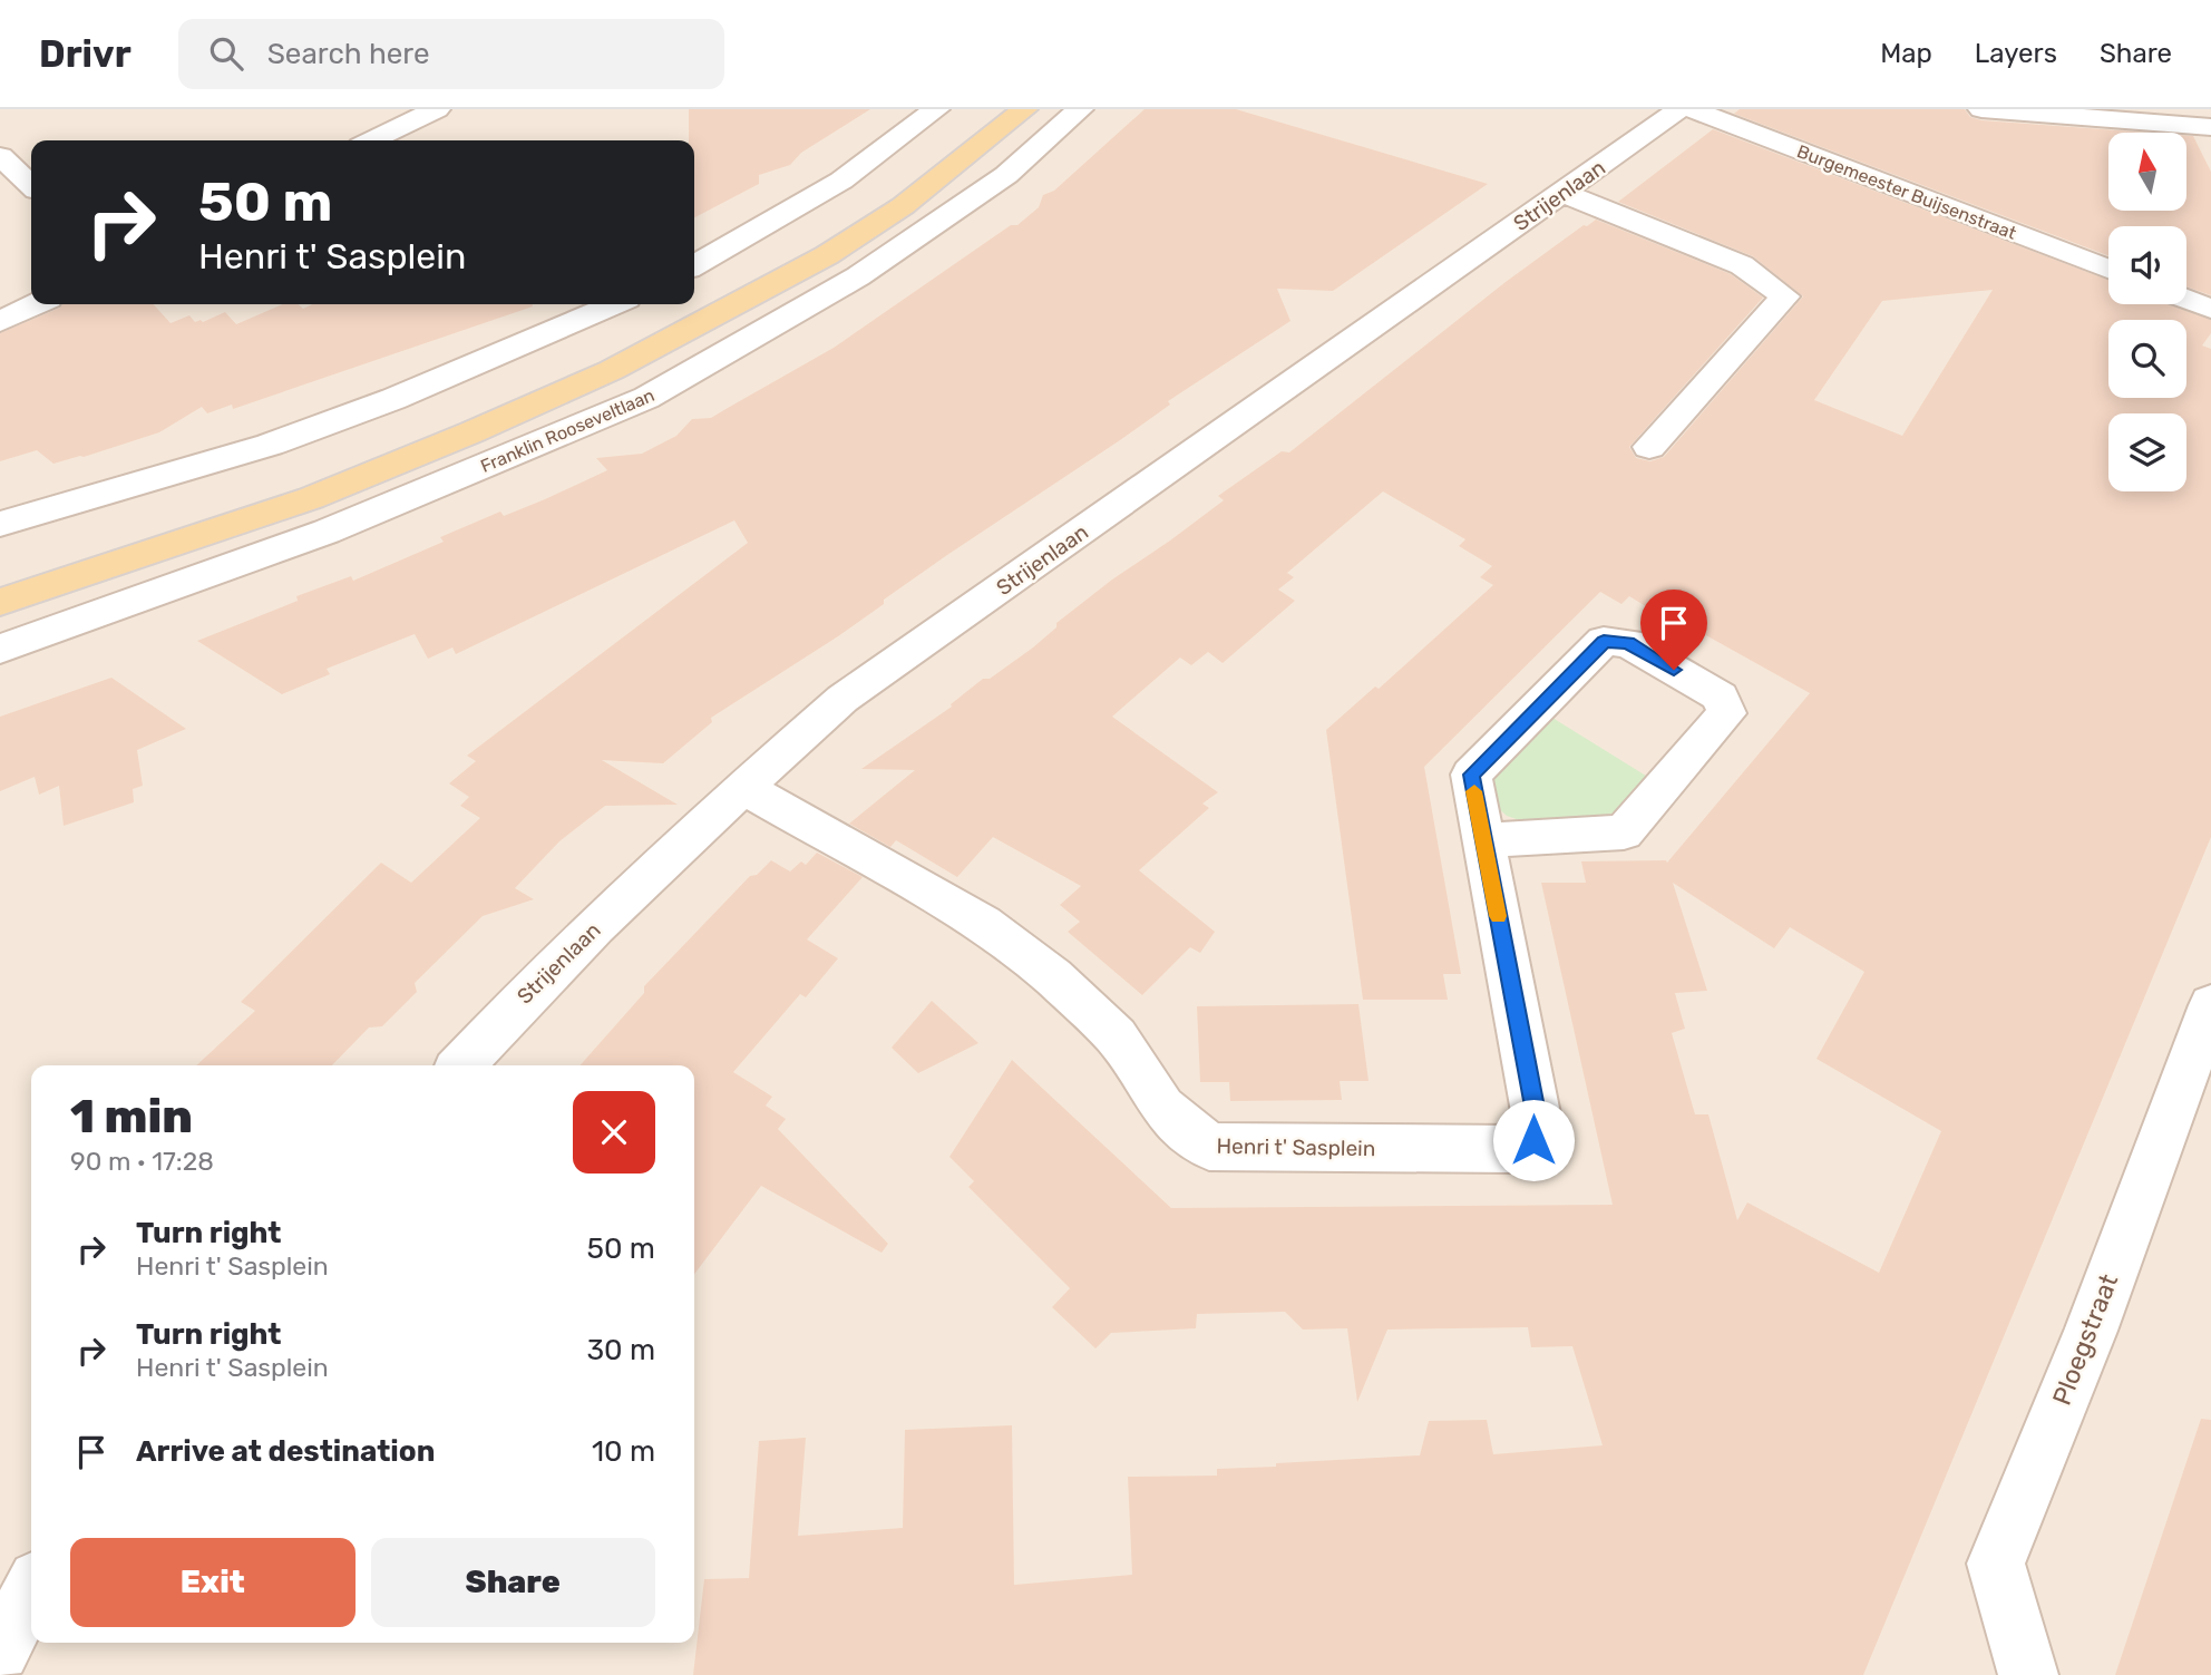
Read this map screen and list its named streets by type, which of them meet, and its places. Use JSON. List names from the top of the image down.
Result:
{
  "streets": {
    "main road": ["Franklin Rooseveltlaan"],
    "street": [
      "Burgemeester Buijsenstraat",
      "Strijenlaan",
      "Henri t' Sasplein",
      "Ploegstraat"
    ]
  },
  "crossings": [
    ["Strijenlaan", "Henri t' Sasplein"]
  ],
  "north": "top",
  "page": {
    "header": "Drivr",
    "search": "Search here",
    "nav": ["Map", "Layers", "Share"],
    "turn": ["50 m", "Henri t' Sasplein"],
    "heading": ["1 min", "90 m · 17:28"],
    "list": [
      {
        "name": "Turn right",
        "note": "Henri t' Sasplein",
        "value": "50 m"
      },
      {
        "name": "Turn right",
        "note": "Henri t' Sasplein",
        "value": "30 m"
      },
      {
        "name": "Arrive at destination",
        "value": "10 m"
      }
    ],
    "buttons": ["Exit", "Share"]
  }
}
